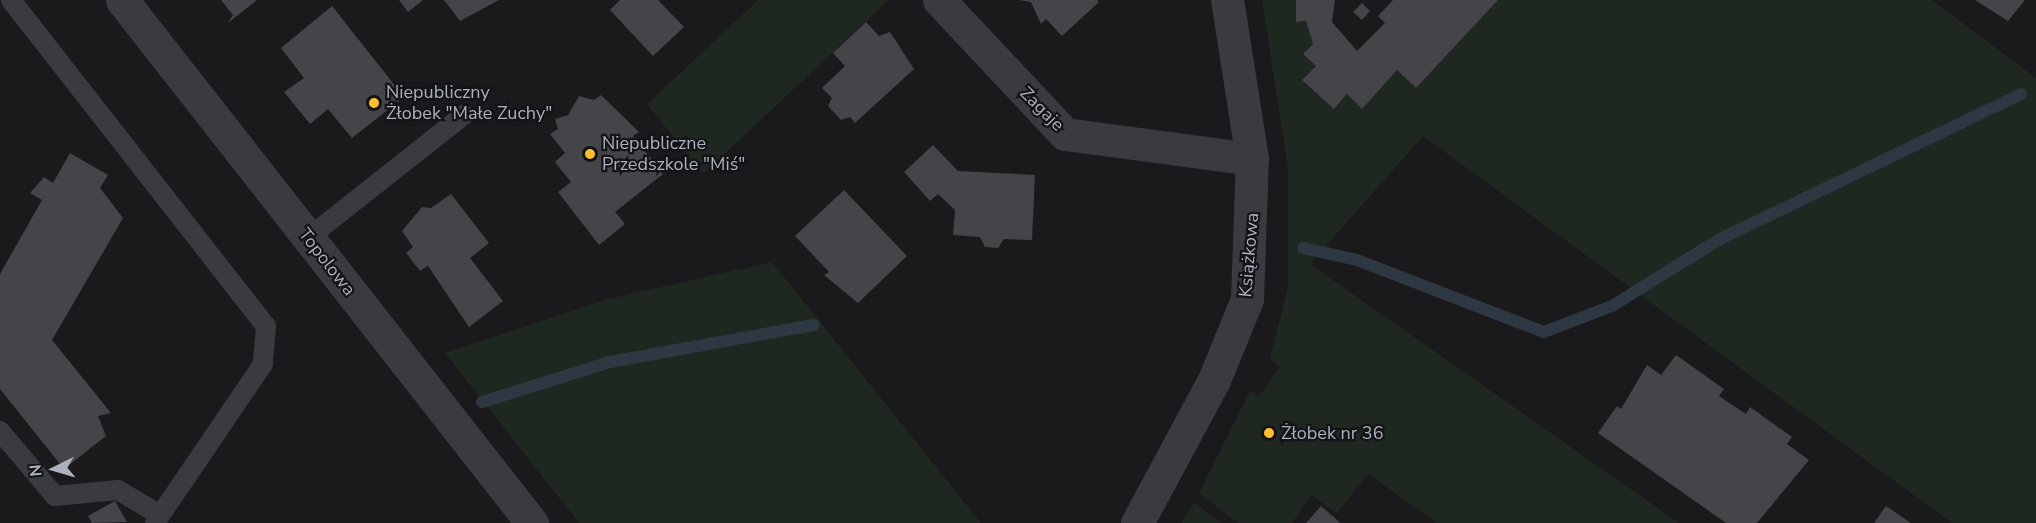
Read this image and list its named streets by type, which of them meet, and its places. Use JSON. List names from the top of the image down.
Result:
{
  "streets": {
    "street": ["Zagaje", "Książkowa", "Topolowa"]
  },
  "crossings": [
    ["Zagaje", "Książkowa"]
  ],
  "places": ["Niepubliczny Żłobek \"Małe Zuchy\"", "Niepubliczne Przedszkole \"Miś\"", "Żłobek nr 36"],
  "north": "left"
}
